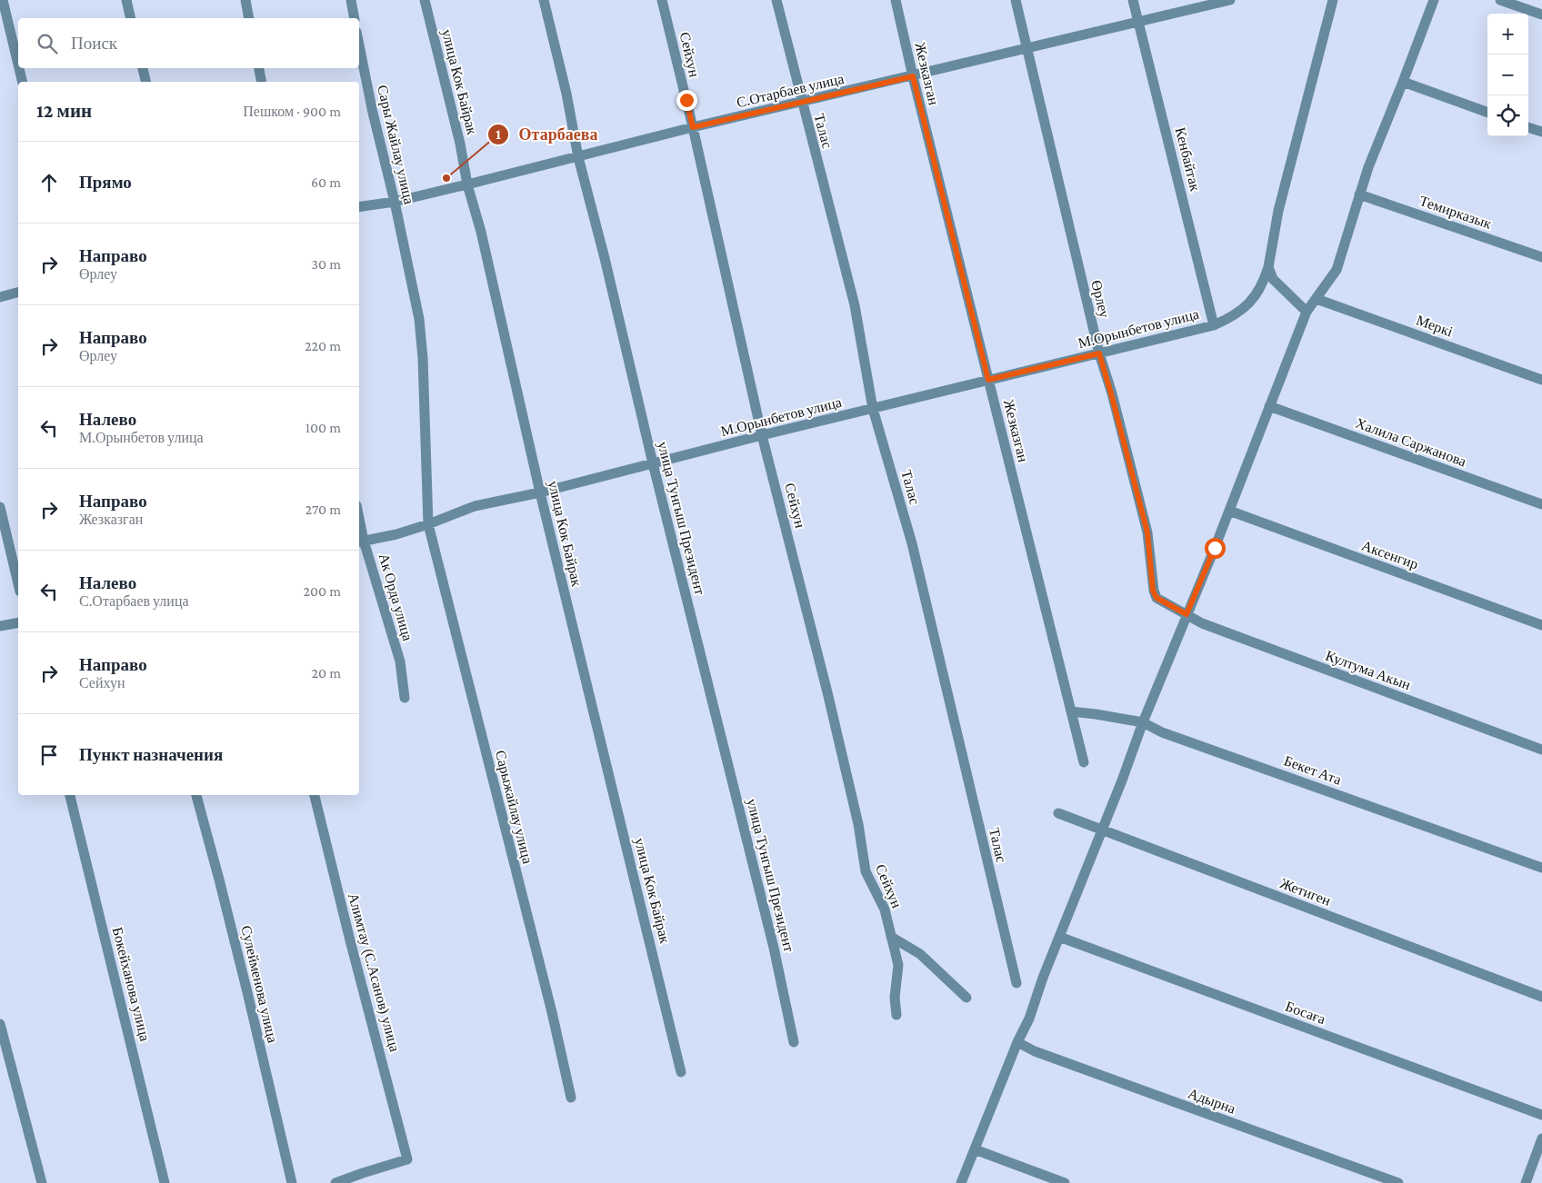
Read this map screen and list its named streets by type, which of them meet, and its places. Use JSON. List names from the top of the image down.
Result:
{
  "streets": {
    "street": [
      "Сейхун",
      "Жезказган",
      "улица Кок Байрак",
      "С.Отарбаев улица",
      "Талас",
      "Сары Жайлау улица",
      "Кенбайтак",
      "Темирказык",
      "Өрлеу",
      "Меркі",
      "М.Орынбетов улица",
      "Халила Саржанова",
      "улица Тунгыш Президент",
      "Аксенгир",
      "Ак Орда улица",
      "Култума Акын",
      "Бекет Ата",
      "Сарыжайлау улица",
      "Жетиген",
      "Алимтау (С.Асанов) улица",
      "Бокейханова улица",
      "Сулейменова улица",
      "Босаға",
      "Адырна"
    ]
  },
  "crossings": [
    ["Сейхун", "С.Отарбаев улица"],
    ["Сейхун", "М.Орынбетов улица"],
    ["Жезказган", "С.Отарбаев улица"],
    ["Жезказган", "М.Орынбетов улица"],
    ["Жезказган", "Бекет Ата"],
    ["улица Кок Байрак", "С.Отарбаев улица"],
    ["улица Кок Байрак", "М.Орынбетов улица"],
    ["С.Отарбаев улица", "Талас"],
    ["С.Отарбаев улица", "Сары Жайлау улица"],
    ["С.Отарбаев улица", "Кенбайтак"],
    ["С.Отарбаев улица", "Өрлеу"],
    ["С.Отарбаев улица", "улица Тунгыш Президент"],
    ["Талас", "М.Орынбетов улица"],
    ["Сары Жайлау улица", "М.Орынбетов улица"],
    ["Сары Жайлау улица", "Сарыжайлау улица"],
    ["Кенбайтак", "М.Орынбетов улица"],
    ["Өрлеу", "М.Орынбетов улица"],
    ["Өрлеу", "Култума Акын"],
    ["М.Орынбетов улица", "улица Тунгыш Президент"],
    ["М.Орынбетов улица", "Ак Орда улица"],
    ["М.Орынбетов улица", "Сарыжайлау улица"]
  ],
  "places": ["Отарбаева"],
  "page": {
    "map_buttons": ["+", "−"],
    "search": "Поиск",
    "heading": ["12 мин", "Пешком · 900 m"],
    "list": [
      ["Прямо", "60 m"],
      ["Направо", "Өрлеу", "30 m"],
      ["Направо", "Өрлеу", "220 m"],
      ["Налево", "М.Орынбетов улица", "100 m"],
      ["Направо", "Жезказган", "270 m"],
      ["Налево", "С.Отарбаев улица", "200 m"],
      ["Направо", "Сейхун", "20 m"],
      "Пункт назначения"
    ]
  }
}
